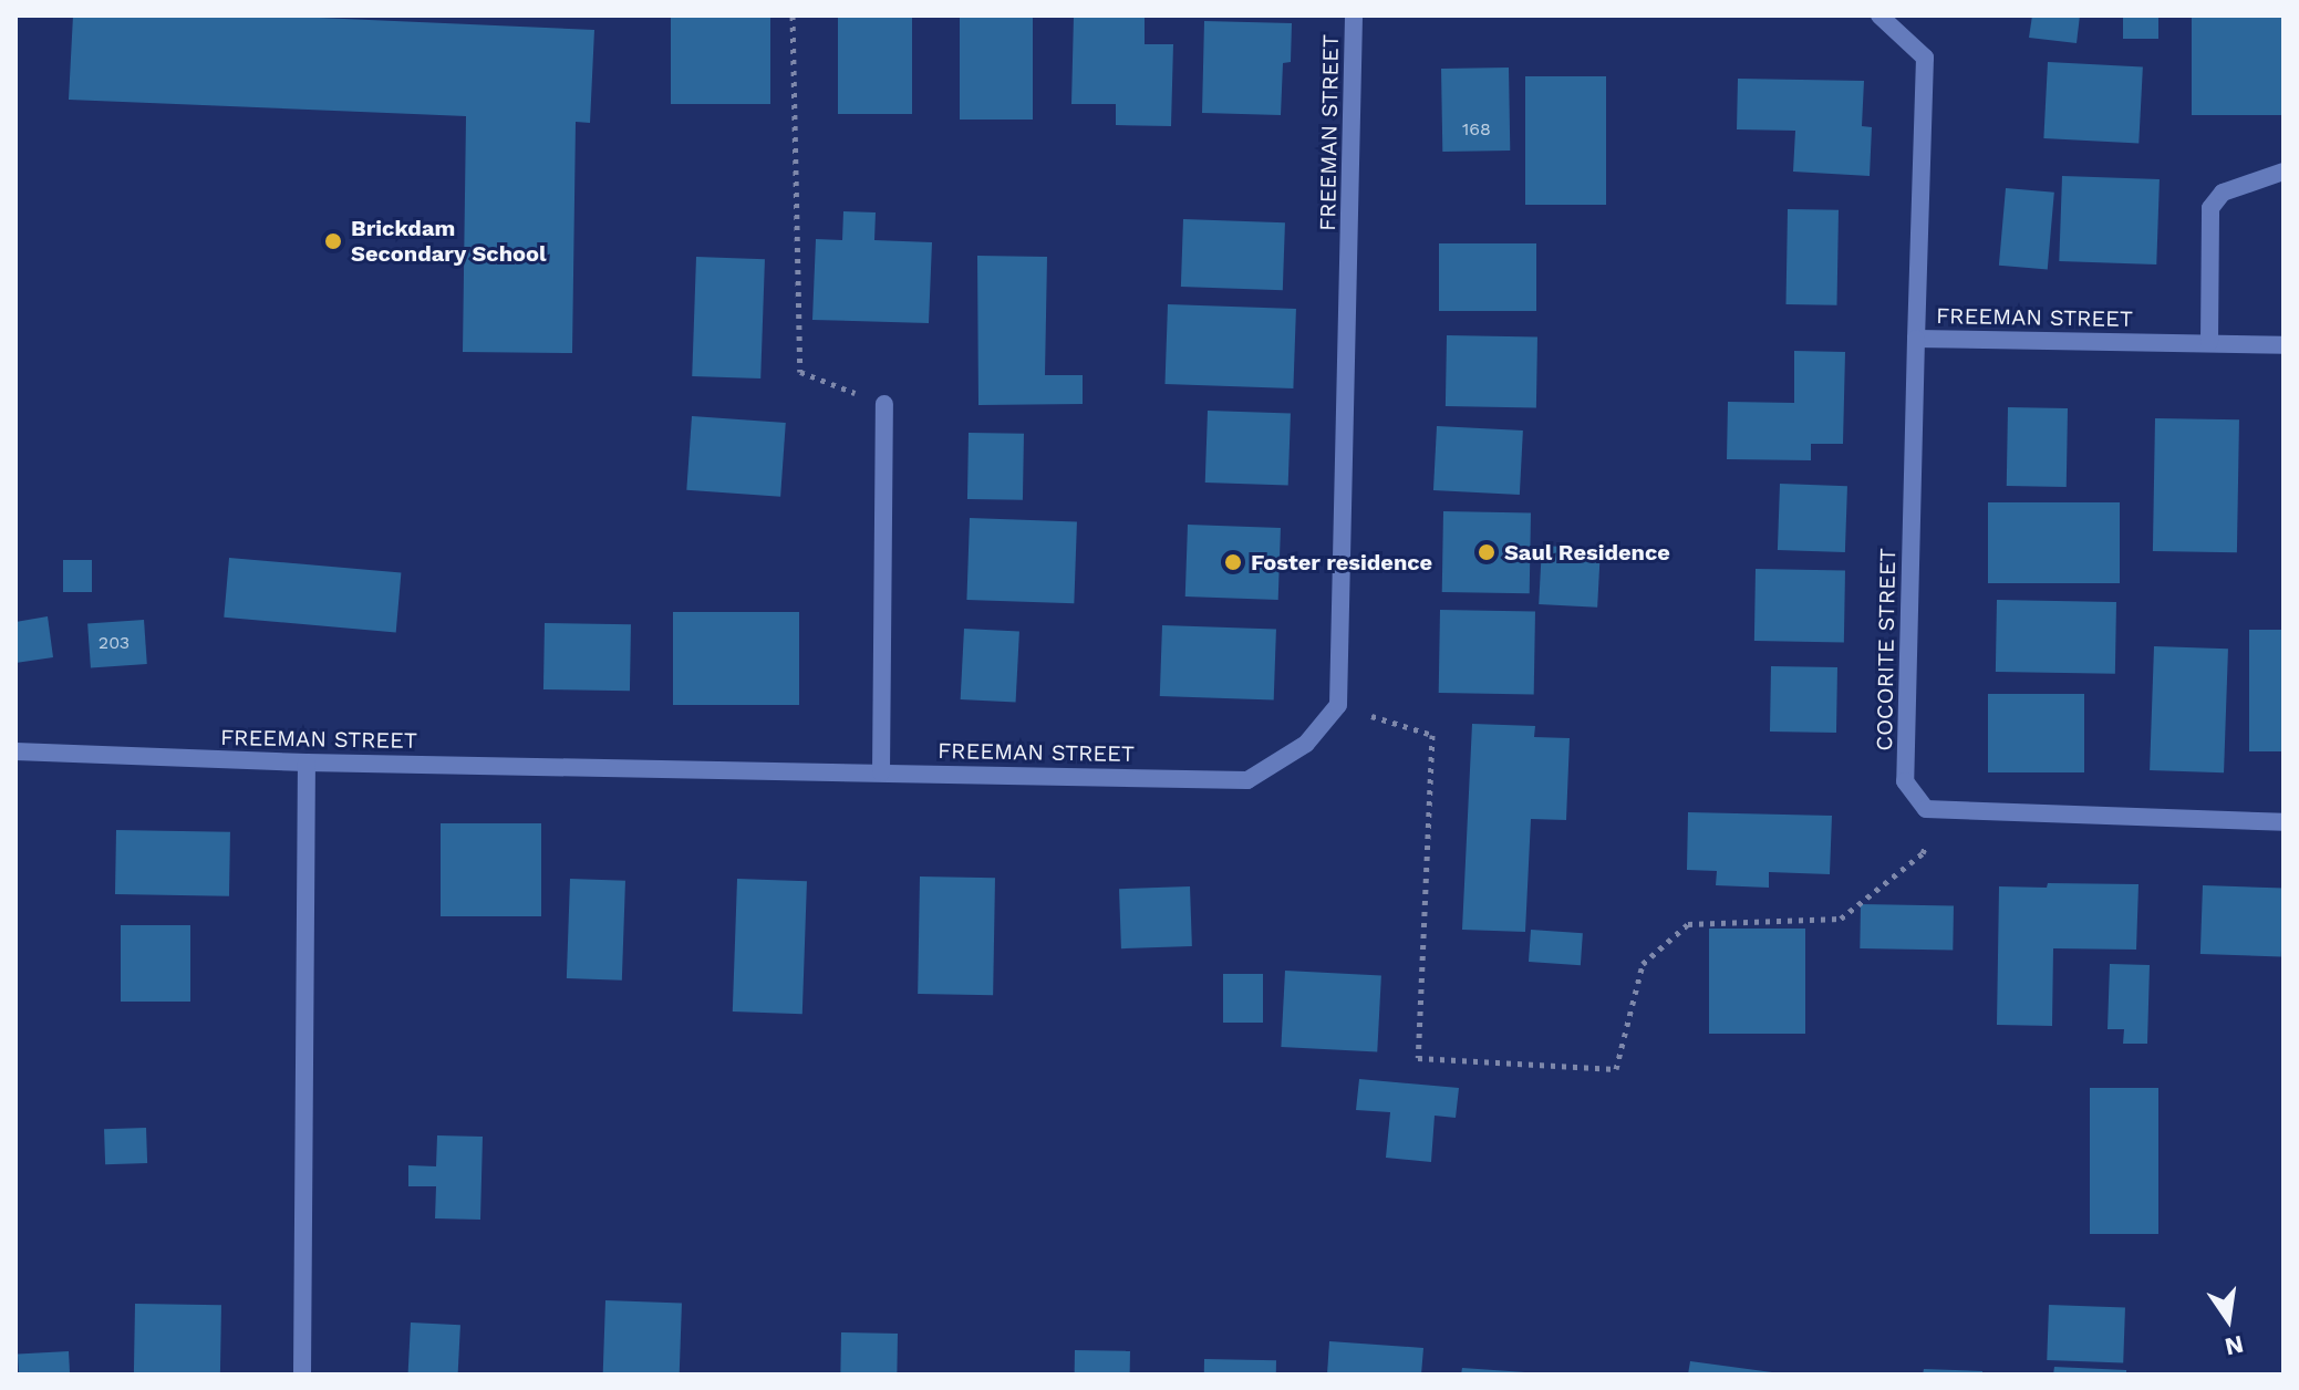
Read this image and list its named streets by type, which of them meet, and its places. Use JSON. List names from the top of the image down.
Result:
{
  "streets": {
    "street": ["FREEMAN STREET", "COCORITE STREET"]
  },
  "crossings": [
    ["FREEMAN STREET", "COCORITE STREET"]
  ],
  "places": ["Brickdam Secondary School", "Saul Residence", "Foster residence"],
  "house_numbers": ["168", "203"],
  "north": "bottom"
}
